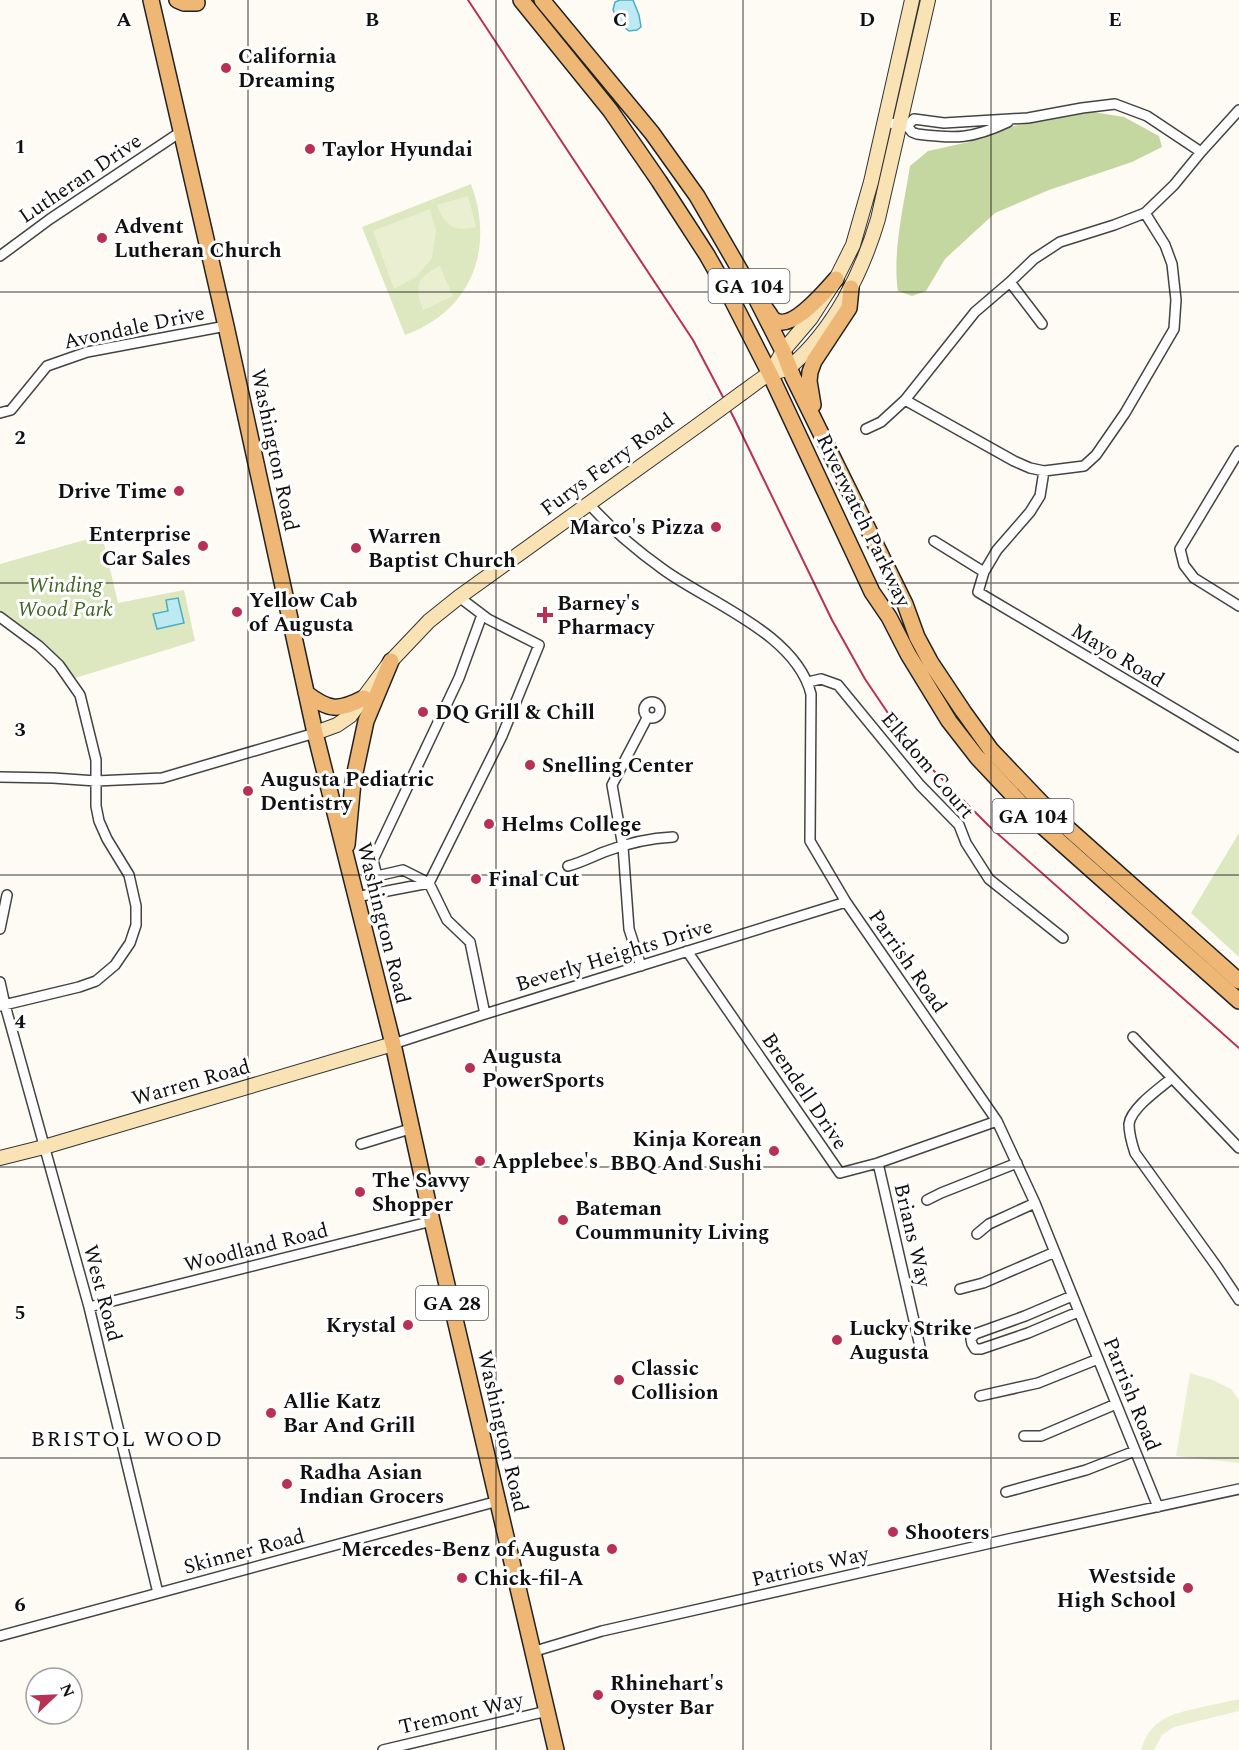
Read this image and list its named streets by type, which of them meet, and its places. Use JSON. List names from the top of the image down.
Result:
{
  "streets": {
    "main road": [
      "GA 104",
      "Washington Road",
      "Furys Ferry Road",
      "Riverwatch Parkway",
      "Warren Road",
      "GA 28"
    ],
    "street": [
      "Lutheran Drive",
      "Avondale Drive",
      "Mayo Road",
      "Elkdom Court",
      "Beverly Heights Drive",
      "Parrish Road",
      "Brendell Drive",
      "Brians Way",
      "Woodland Road",
      "West Road",
      "Skinner Road",
      "Patriots Way",
      "Tremont Way"
    ]
  },
  "crossings": [
    ["Lutheran Drive", "Washington Road"],
    ["Avondale Drive", "Washington Road"],
    ["Washington Road", "Furys Ferry Road"],
    ["Washington Road", "Beverly Heights Drive"],
    ["Washington Road", "Warren Road"],
    ["Washington Road", "Woodland Road"],
    ["Washington Road", "GA 28"],
    ["Washington Road", "Skinner Road"],
    ["Washington Road", "Patriots Way"],
    ["Washington Road", "Tremont Way"],
    ["Furys Ferry Road", "Riverwatch Parkway"],
    ["Furys Ferry Road", "Parrish Road"],
    ["Furys Ferry Road", "GA 28"],
    ["Elkdom Court", "Parrish Road"],
    ["Beverly Heights Drive", "Parrish Road"],
    ["Beverly Heights Drive", "Warren Road"],
    ["Beverly Heights Drive", "Brendell Drive"],
    ["Parrish Road", "Brendell Drive"],
    ["Parrish Road", "Patriots Way"],
    ["Warren Road", "West Road"],
    ["Brendell Drive", "Brians Way"],
    ["Woodland Road", "West Road"],
    ["West Road", "Skinner Road"]
  ],
  "districts": ["BRISTOL WOOD"],
  "parks": ["Winding Wood Park"],
  "places": {
    "other": [
      "California Dreaming",
      "Taylor Hyundai",
      "Advent Lutheran Church",
      "Drive Time",
      "Marco's Pizza",
      "Enterprise Car Sales",
      "Warren Baptist Church",
      "Yellow Cab of Augusta",
      "DQ Grill & Chill",
      "Snelling Center",
      "Augusta Pediatric Dentistry",
      "Helms College",
      "Final Cut",
      "Augusta PowerSports",
      "Kinja Korean BBQ And Sushi",
      "Applebee's",
      "The Savvy Shopper",
      "Bateman Coummunity Living",
      "Krystal",
      "Lucky Strike Augusta",
      "Classic Collision",
      "Allie Katz Bar And Grill",
      "Radha Asian Indian Grocers",
      "Shooters",
      "Mercedes-Benz of Augusta",
      "Chick-fil-A",
      "Westside High School",
      "Rhinehart's Oyster Bar"
    ],
    "health": ["Barney's Pharmacy"]
  },
  "north": "top right",
  "grid": {
    "columns": [
      "A",
      "B",
      "C",
      "D",
      "E"
    ],
    "rows": [
      "1",
      "2",
      "3",
      "4",
      "5",
      "6"
    ]
  }
}
